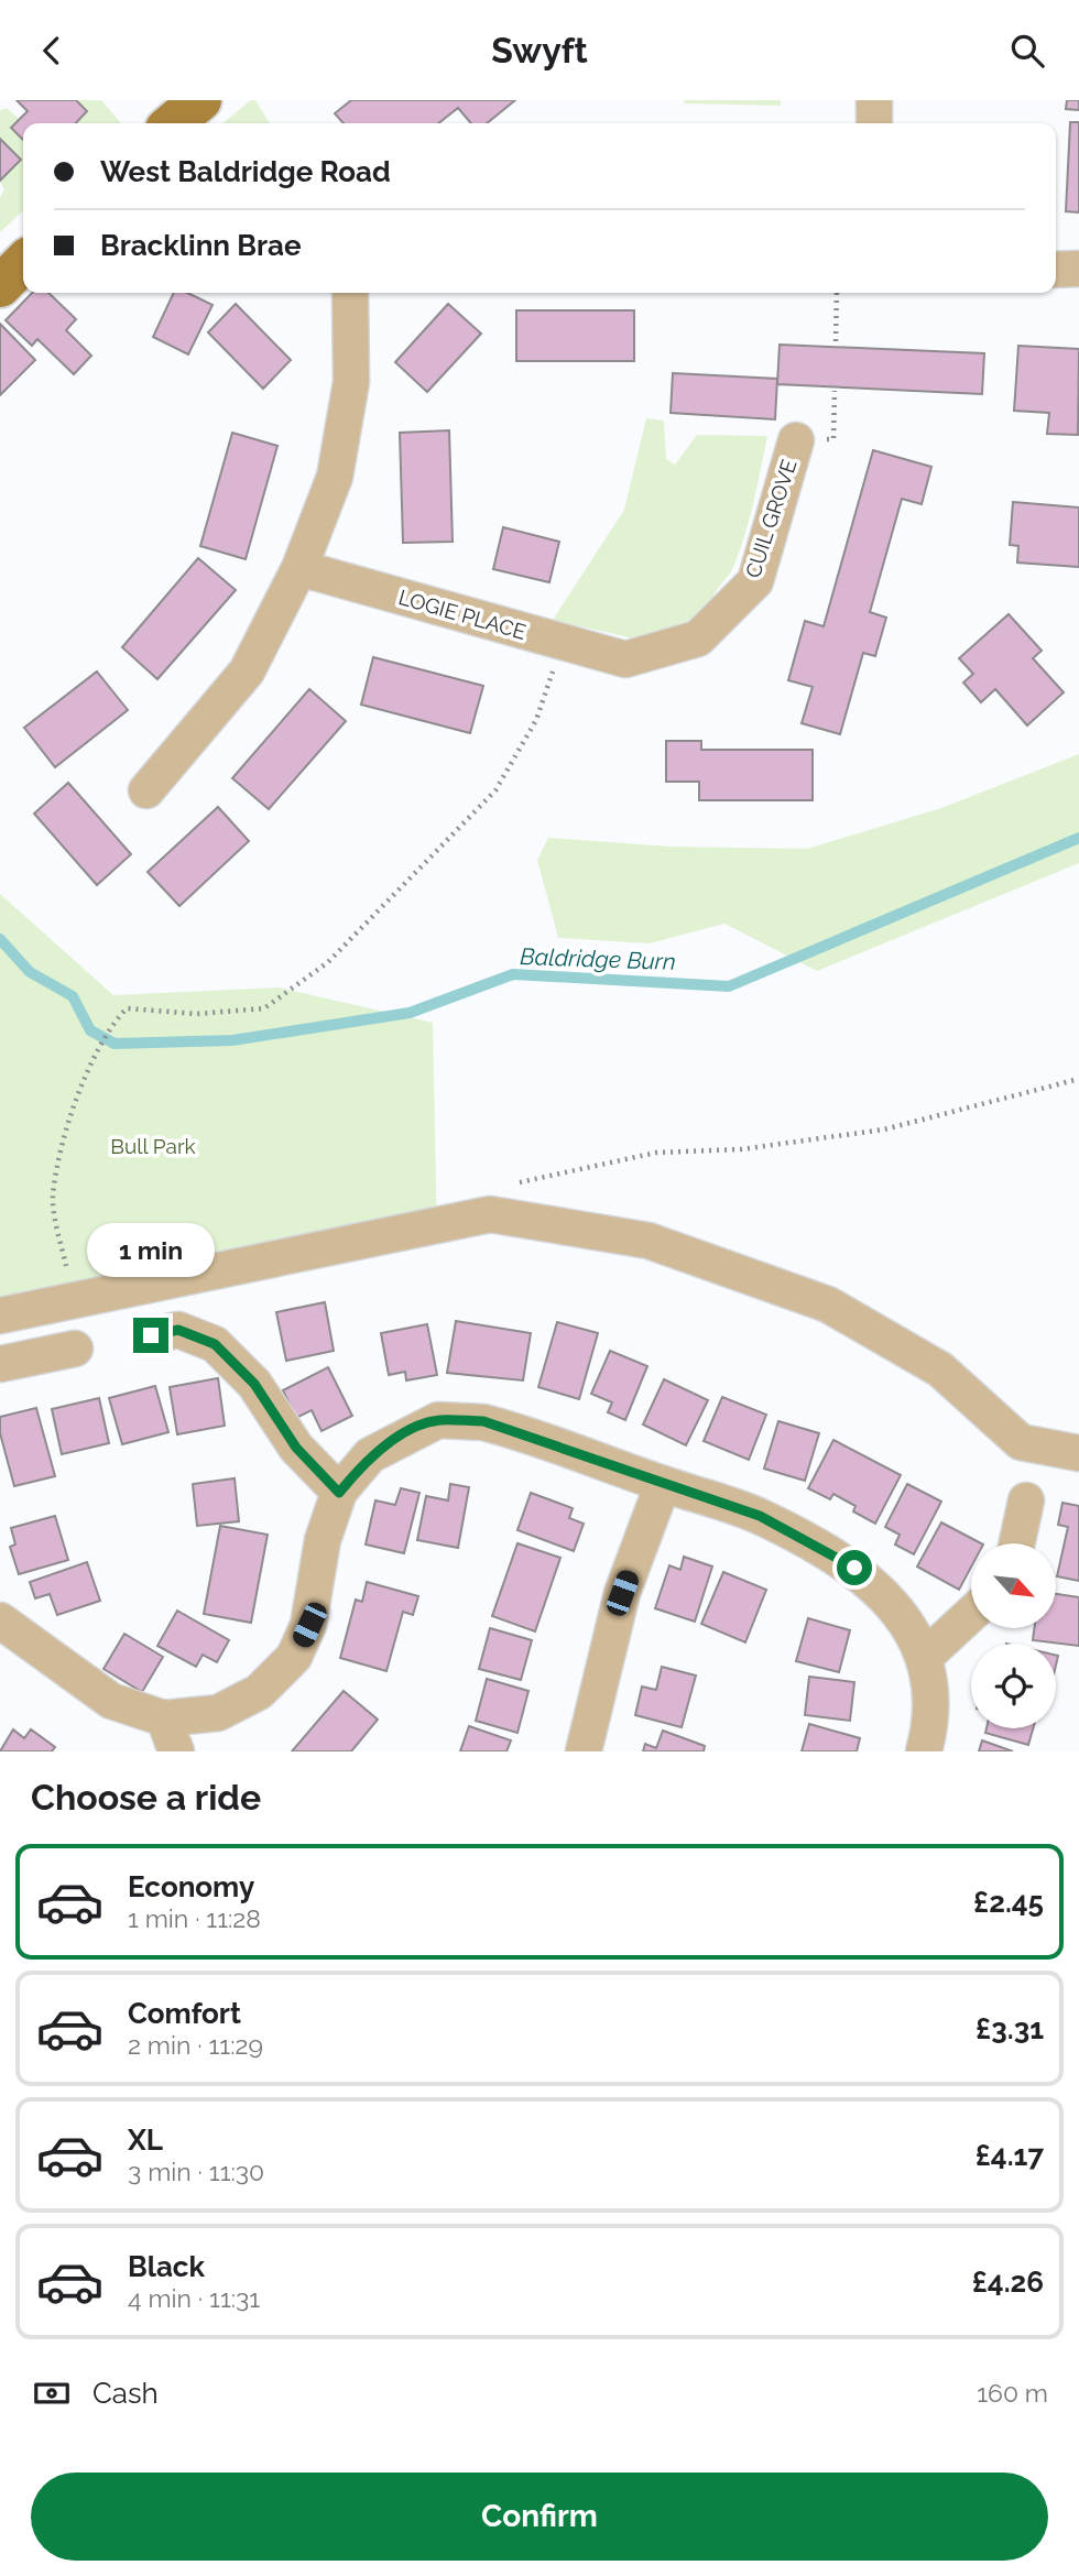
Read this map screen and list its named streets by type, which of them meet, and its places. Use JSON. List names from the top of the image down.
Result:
{
  "streets": {
    "street": ["CUIL GROVE", "LOGIE PLACE"]
  },
  "crossings": [
    ["CUIL GROVE", "LOGIE PLACE"]
  ],
  "water": ["Baldridge Burn"],
  "parks": ["Bull Park"],
  "north": "bottom right",
  "page": {
    "header": "Swyft",
    "banner": ["West Baldridge Road", "Bracklinn Brae"],
    "bubble": "1 min",
    "heading": "Choose a ride",
    "list": [
      {
        "name": "Economy",
        "note": "1 min · 11:28",
        "value": "£2.45"
      },
      {
        "name": "Comfort",
        "note": "2 min · 11:29",
        "value": "£3.31"
      },
      {
        "name": "XL",
        "note": "3 min · 11:30",
        "value": "£4.17"
      },
      {
        "name": "Black",
        "note": "4 min · 11:31",
        "value": "£4.26"
      }
    ],
    "pay": ["Cash", "160 m"],
    "buttons": "Confirm"
  }
}
